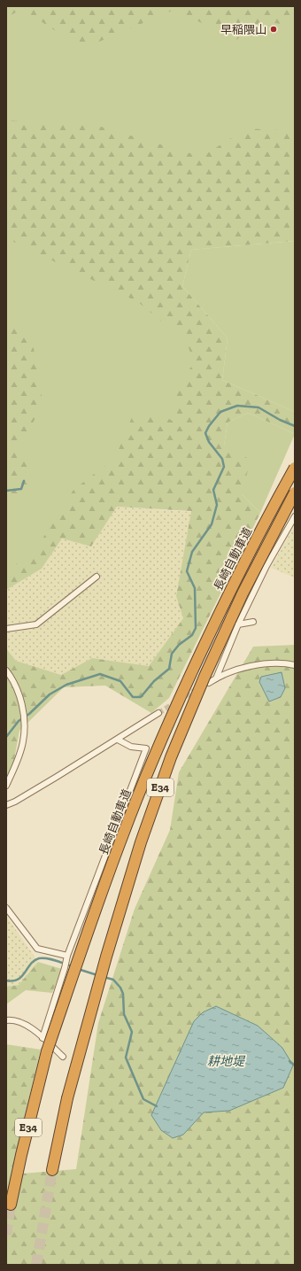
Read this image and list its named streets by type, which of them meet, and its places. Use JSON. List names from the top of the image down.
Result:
{
  "streets": {
    "highway": ["長崎自動車道", "E34"]
  },
  "water": ["耕地堤"],
  "places": ["早稲隈山"]
}
